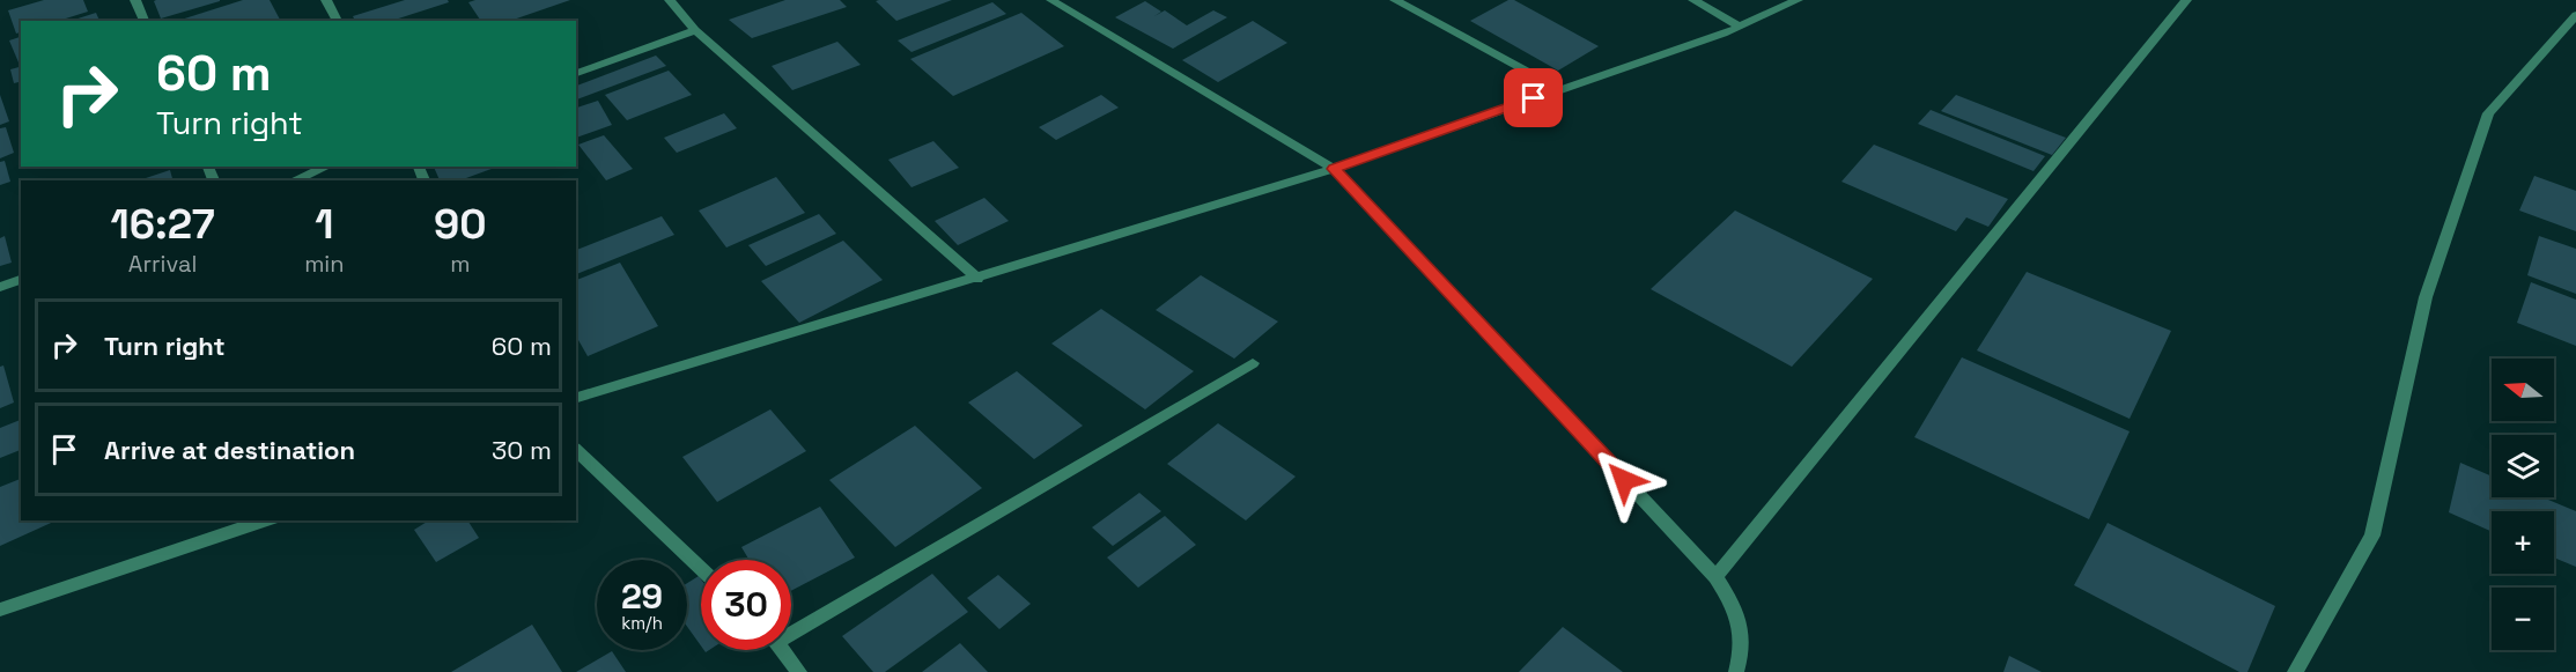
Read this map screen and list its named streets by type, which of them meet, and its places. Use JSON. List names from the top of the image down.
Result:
{
  "north": "left",
  "page": {
    "turn": ["60 m", "Turn right"],
    "eta": [
      "16:27",
      "Arrival",
      "1",
      "min",
      "90",
      "m"
    ],
    "list": [
      {
        "name": "Turn right",
        "value": "60 m"
      },
      {
        "name": "Arrive at destination",
        "value": "30 m"
      }
    ],
    "map_buttons": ["+", "−"],
    "speed": "29 km/h",
    "limit": "30"
  }
}
